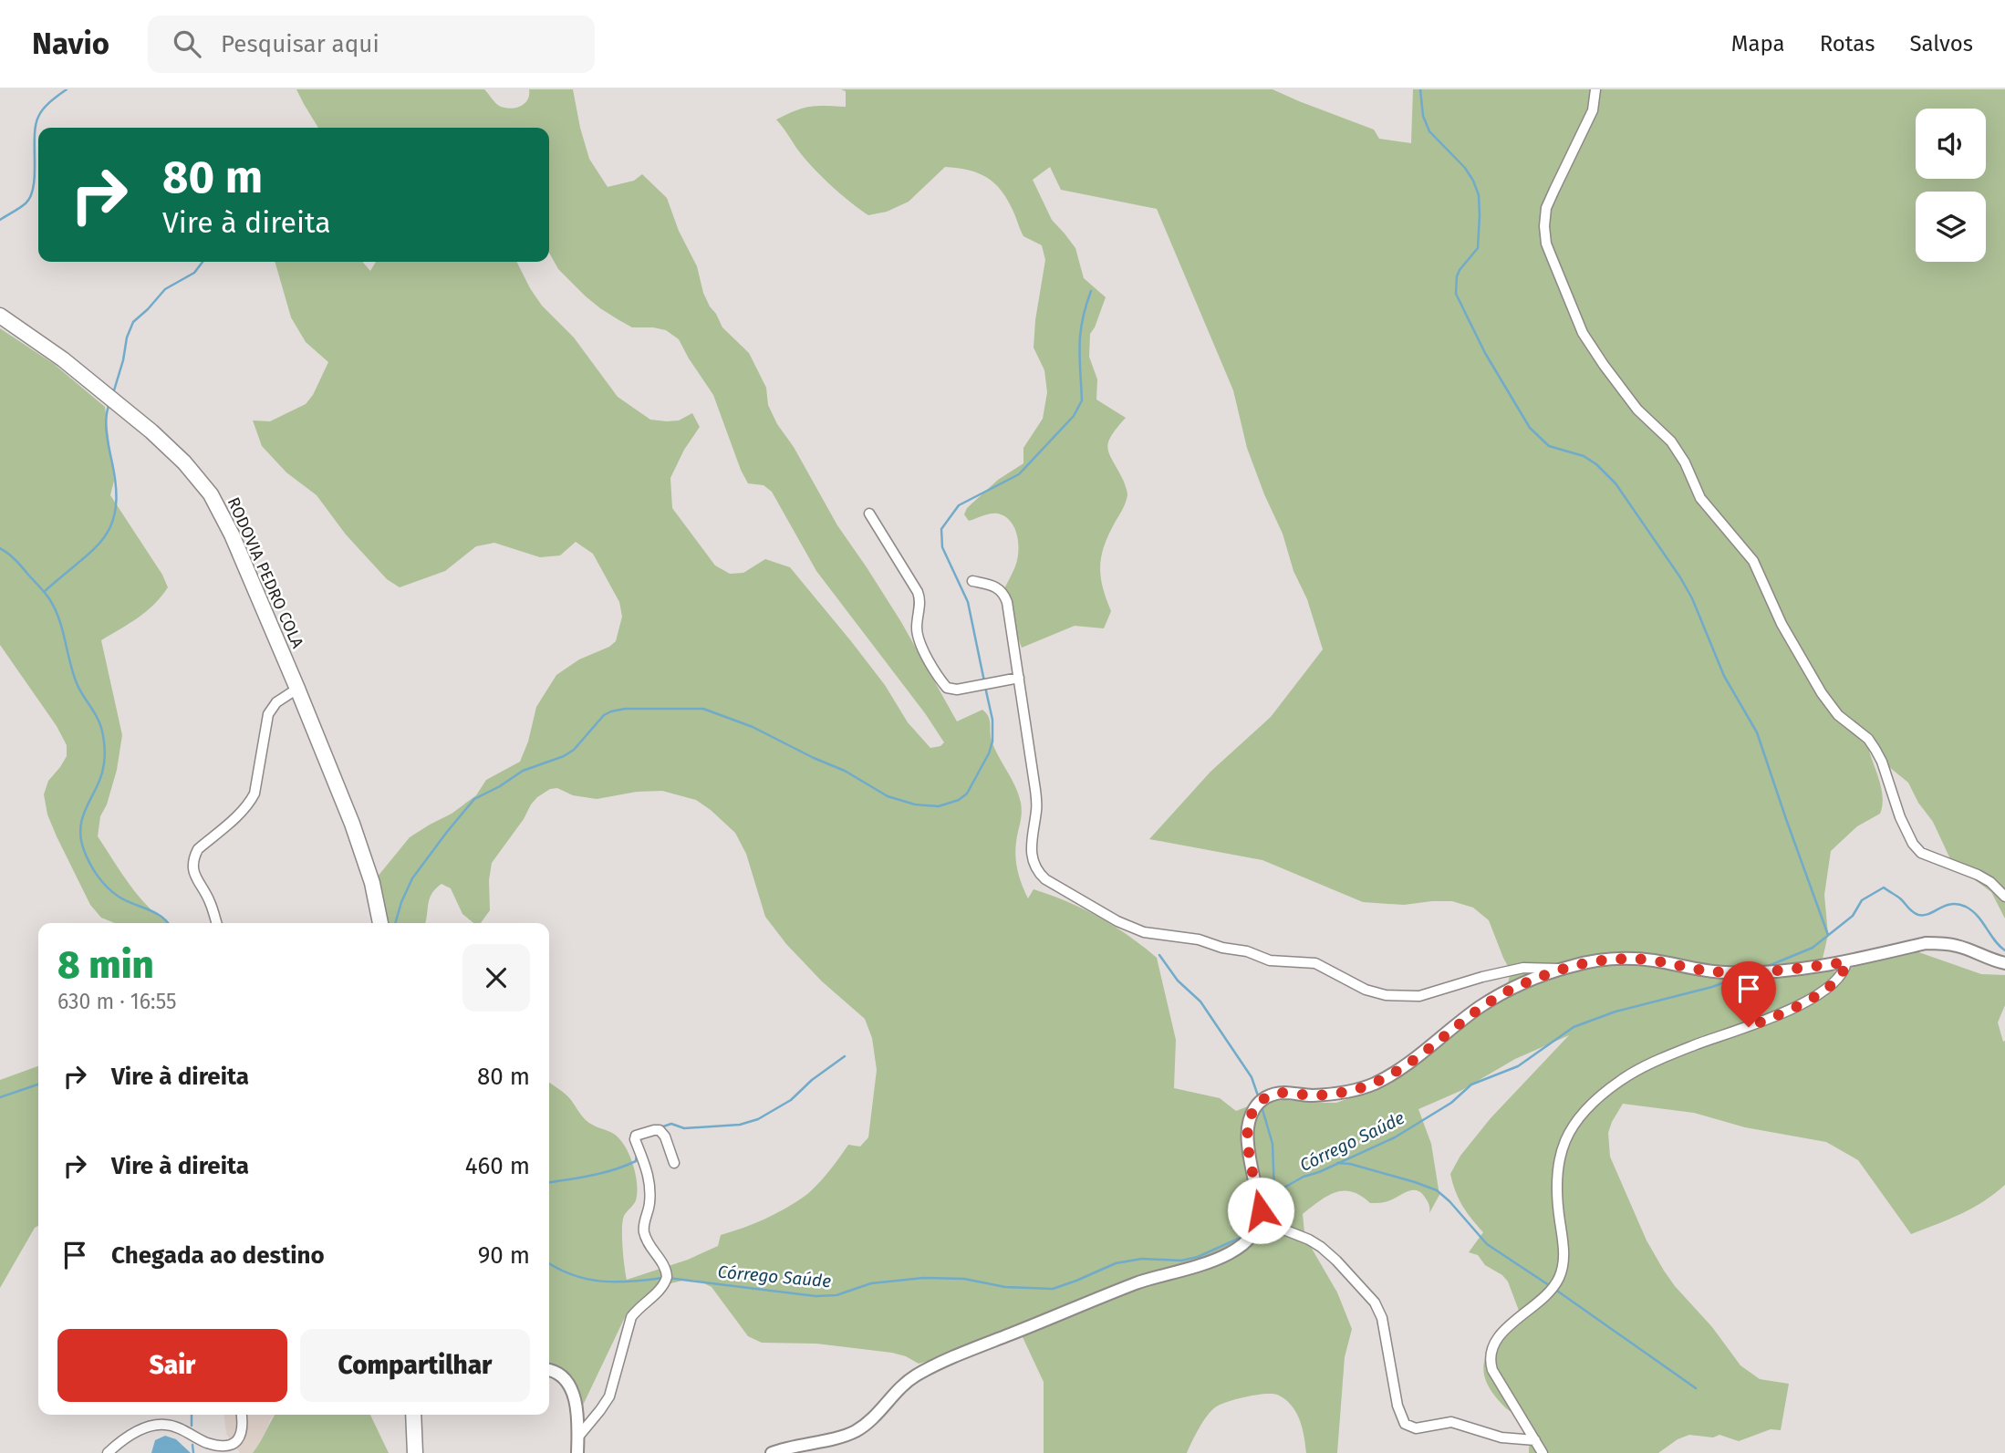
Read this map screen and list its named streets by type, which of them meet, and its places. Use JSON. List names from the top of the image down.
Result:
{
  "streets": {
    "main road": ["RODOVIA PEDRO COLA"]
  },
  "water": ["Córrego Saúde"],
  "page": {
    "header": "Navio",
    "search": "Pesquisar aqui",
    "nav": ["Mapa", "Rotas", "Salvos"],
    "turn": ["80 m", "Vire à direita"],
    "heading": ["8 min", "630 m · 16:55"],
    "list": [
      {
        "name": "Vire à direita",
        "value": "80 m"
      },
      {
        "name": "Vire à direita",
        "value": "460 m"
      },
      {
        "name": "Chegada ao destino",
        "value": "90 m"
      }
    ],
    "buttons": ["Sair", "Compartilhar"]
  }
}
